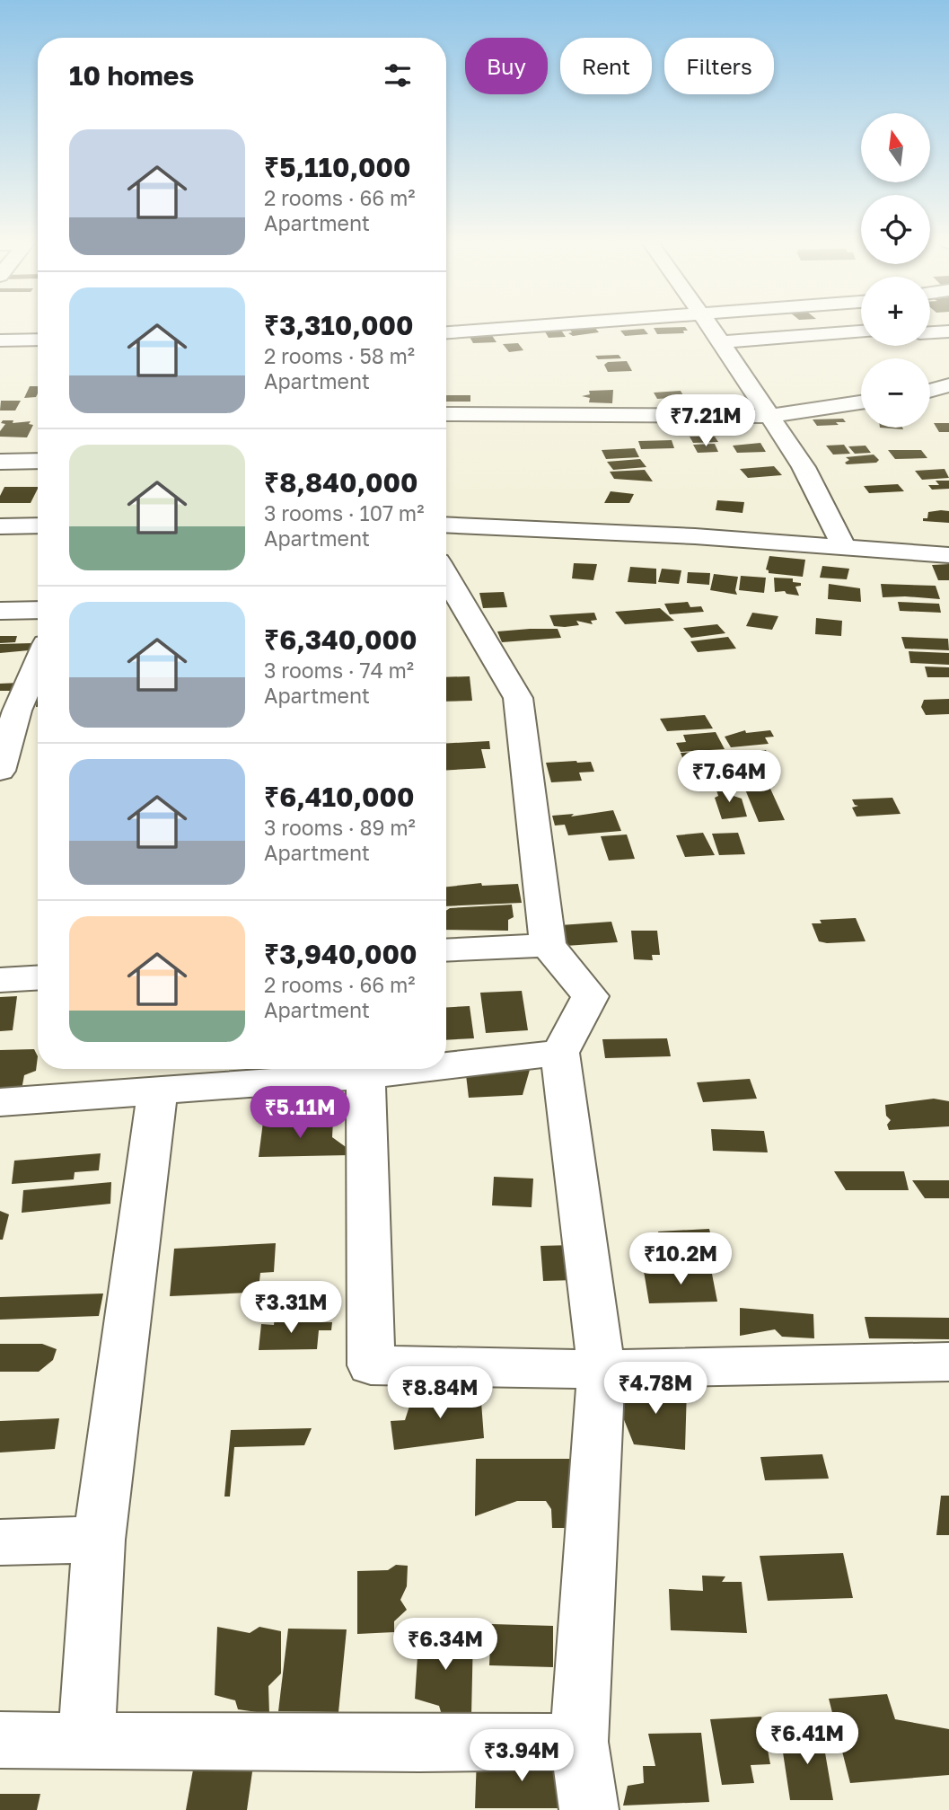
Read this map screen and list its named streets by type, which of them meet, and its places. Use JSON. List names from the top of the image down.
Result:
{
  "north": "top",
  "page": {
    "chip": ["Buy", "Rent", "Filters"],
    "heading": "10 homes",
    "map_buttons": ["+", "−"],
    "list": [
      {
        "name": "₹5,110,000",
        "note": "2 rooms · 66 m² · Apartment"
      },
      {
        "name": "₹3,310,000",
        "note": "2 rooms · 58 m² · Apartment"
      },
      {
        "name": "₹8,840,000",
        "note": "3 rooms · 107 m² · Apartment"
      },
      {
        "name": "₹6,340,000",
        "note": "3 rooms · 74 m² · Apartment"
      },
      {
        "name": "₹6,410,000",
        "note": "3 rooms · 89 m² · Apartment"
      },
      {
        "name": "₹3,940,000",
        "note": "2 rooms · 66 m² · Apartment"
      }
    ],
    "price": [
      "₹7.21M",
      "₹7.64M",
      "₹5.11M",
      "₹10.2M",
      "₹3.31M",
      "₹4.78M",
      "₹8.84M",
      "₹6.34M",
      "₹6.41M",
      "₹3.94M"
    ]
  }
}
